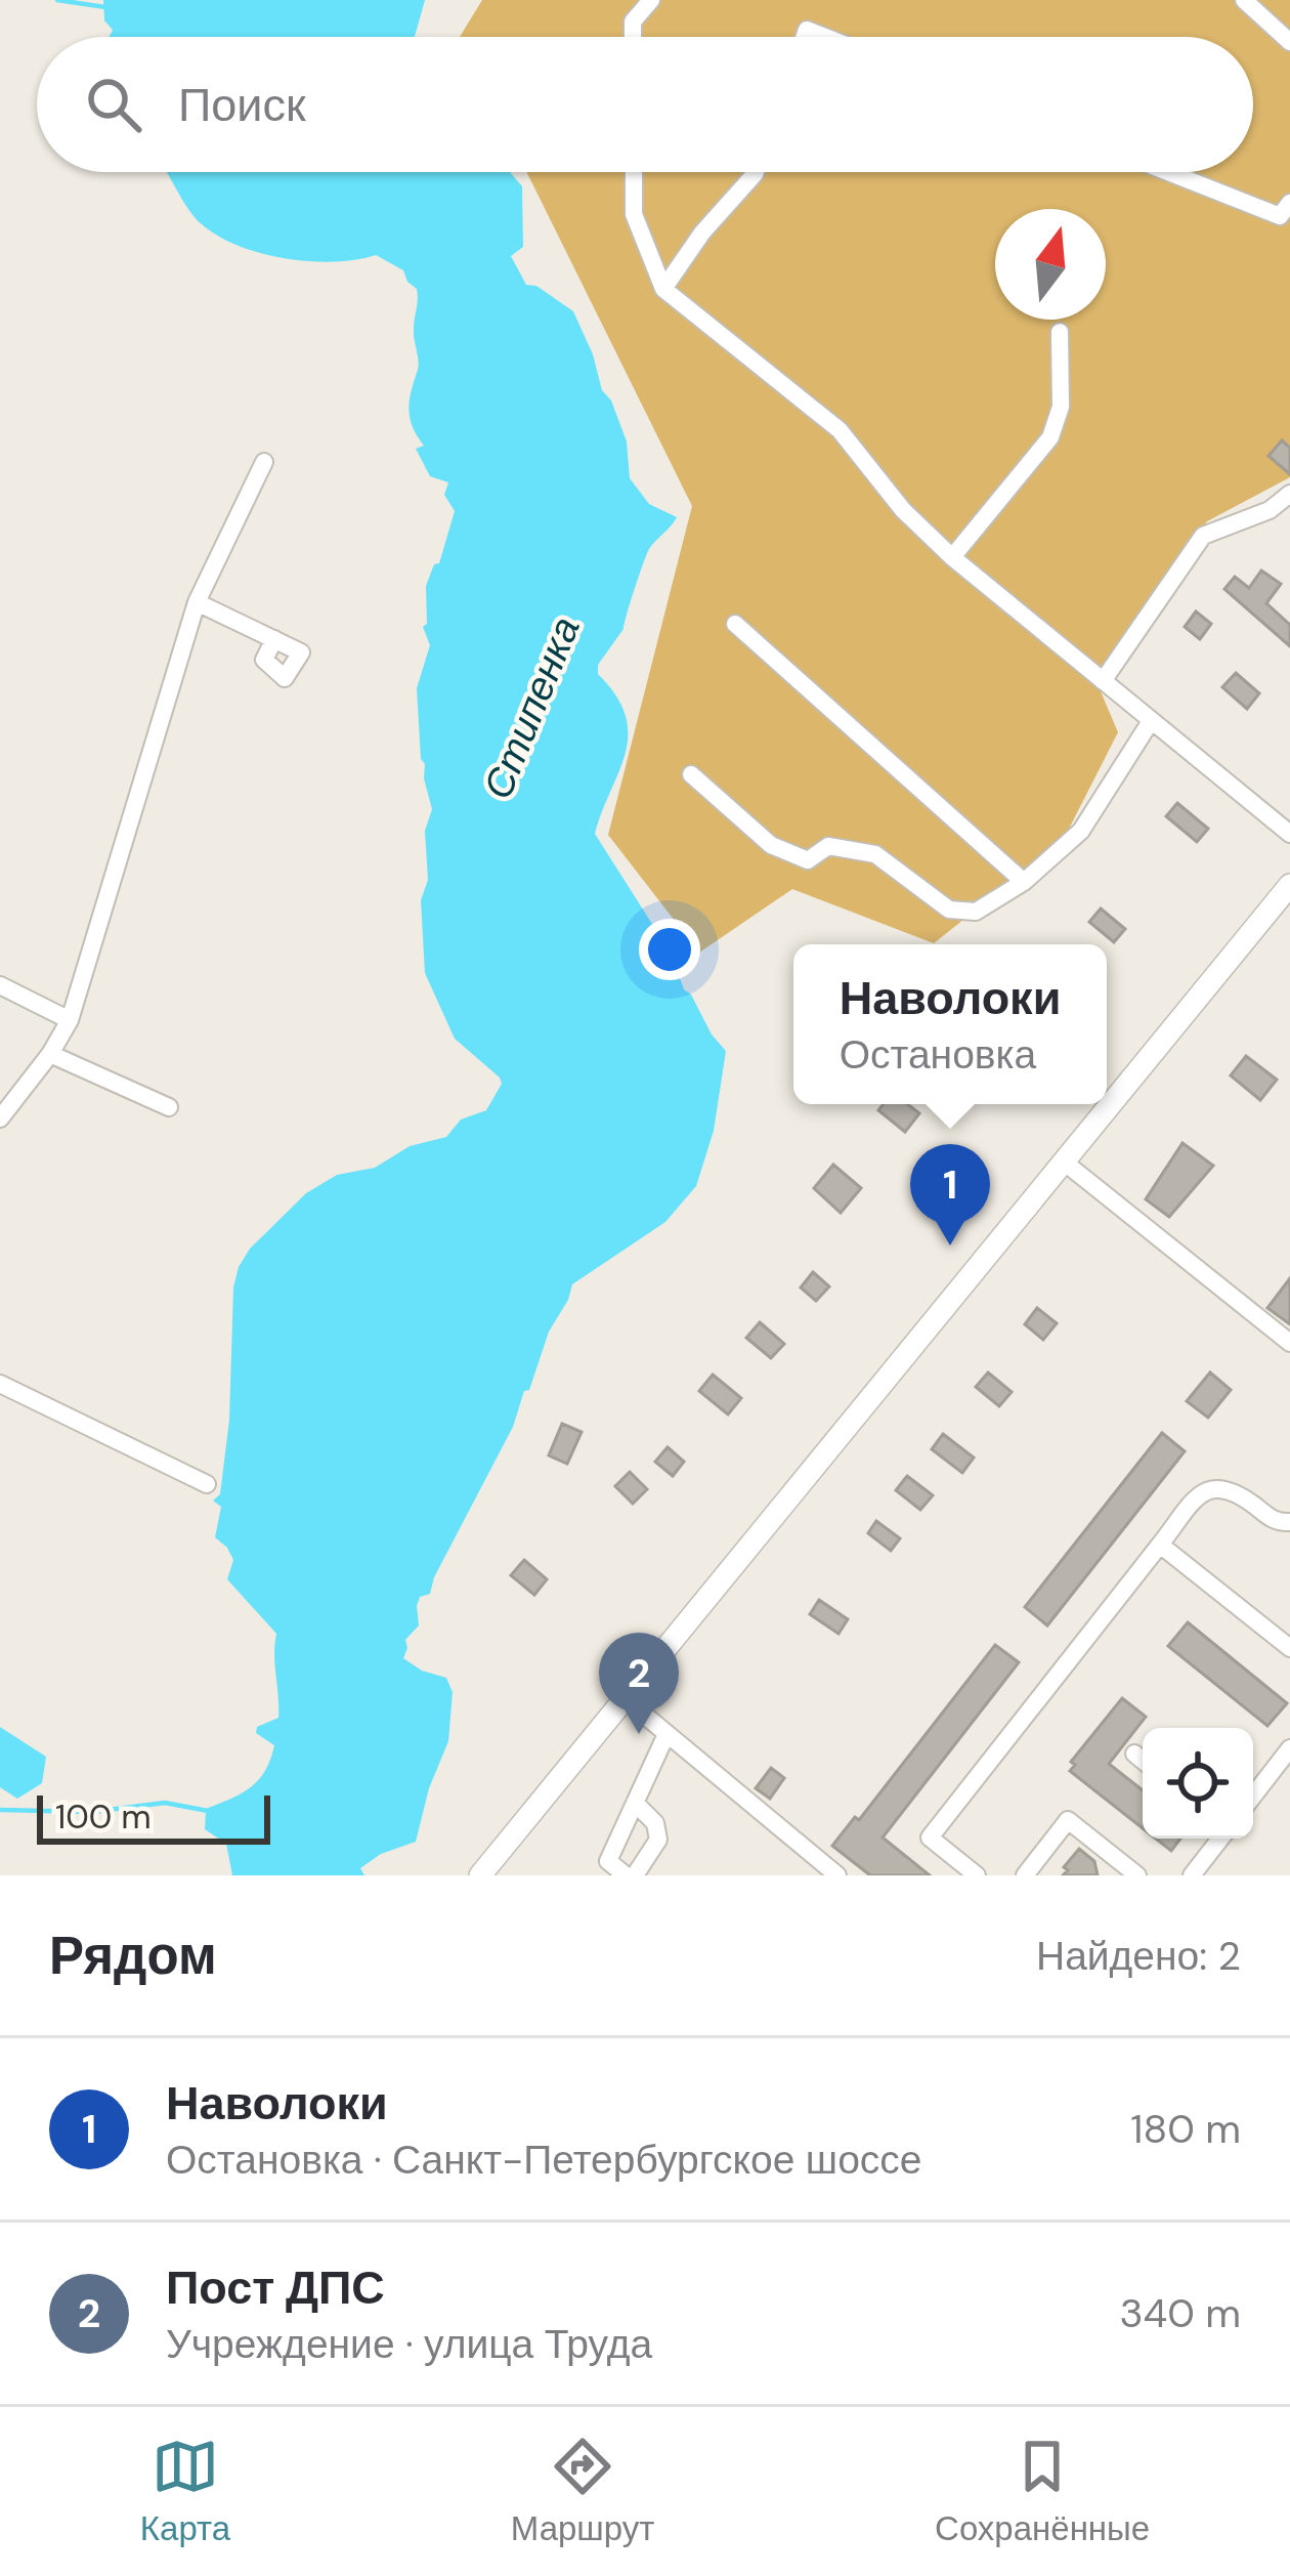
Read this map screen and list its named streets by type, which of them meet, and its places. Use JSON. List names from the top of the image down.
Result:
{
  "water": ["Стипенка"],
  "scale_bar": "100 m",
  "north": "top",
  "page": {
    "search": "Поиск",
    "popup": ["Наволоки", "Остановка"],
    "pins": ["1", "2"],
    "scale": "100 m",
    "heading": ["Рядом", "Найдено: 2"],
    "list": [
      {
        "mark": "1",
        "name": "Наволоки",
        "note": "Остановка · Санкт-Петербургское шоссе",
        "value": "180 m"
      },
      {
        "mark": "2",
        "name": "Пост ДПС",
        "note": "Учреждение · улица Труда",
        "value": "340 m"
      }
    ],
    "nav": ["Карта", "Маршрут", "Сохранённые"]
  }
}
